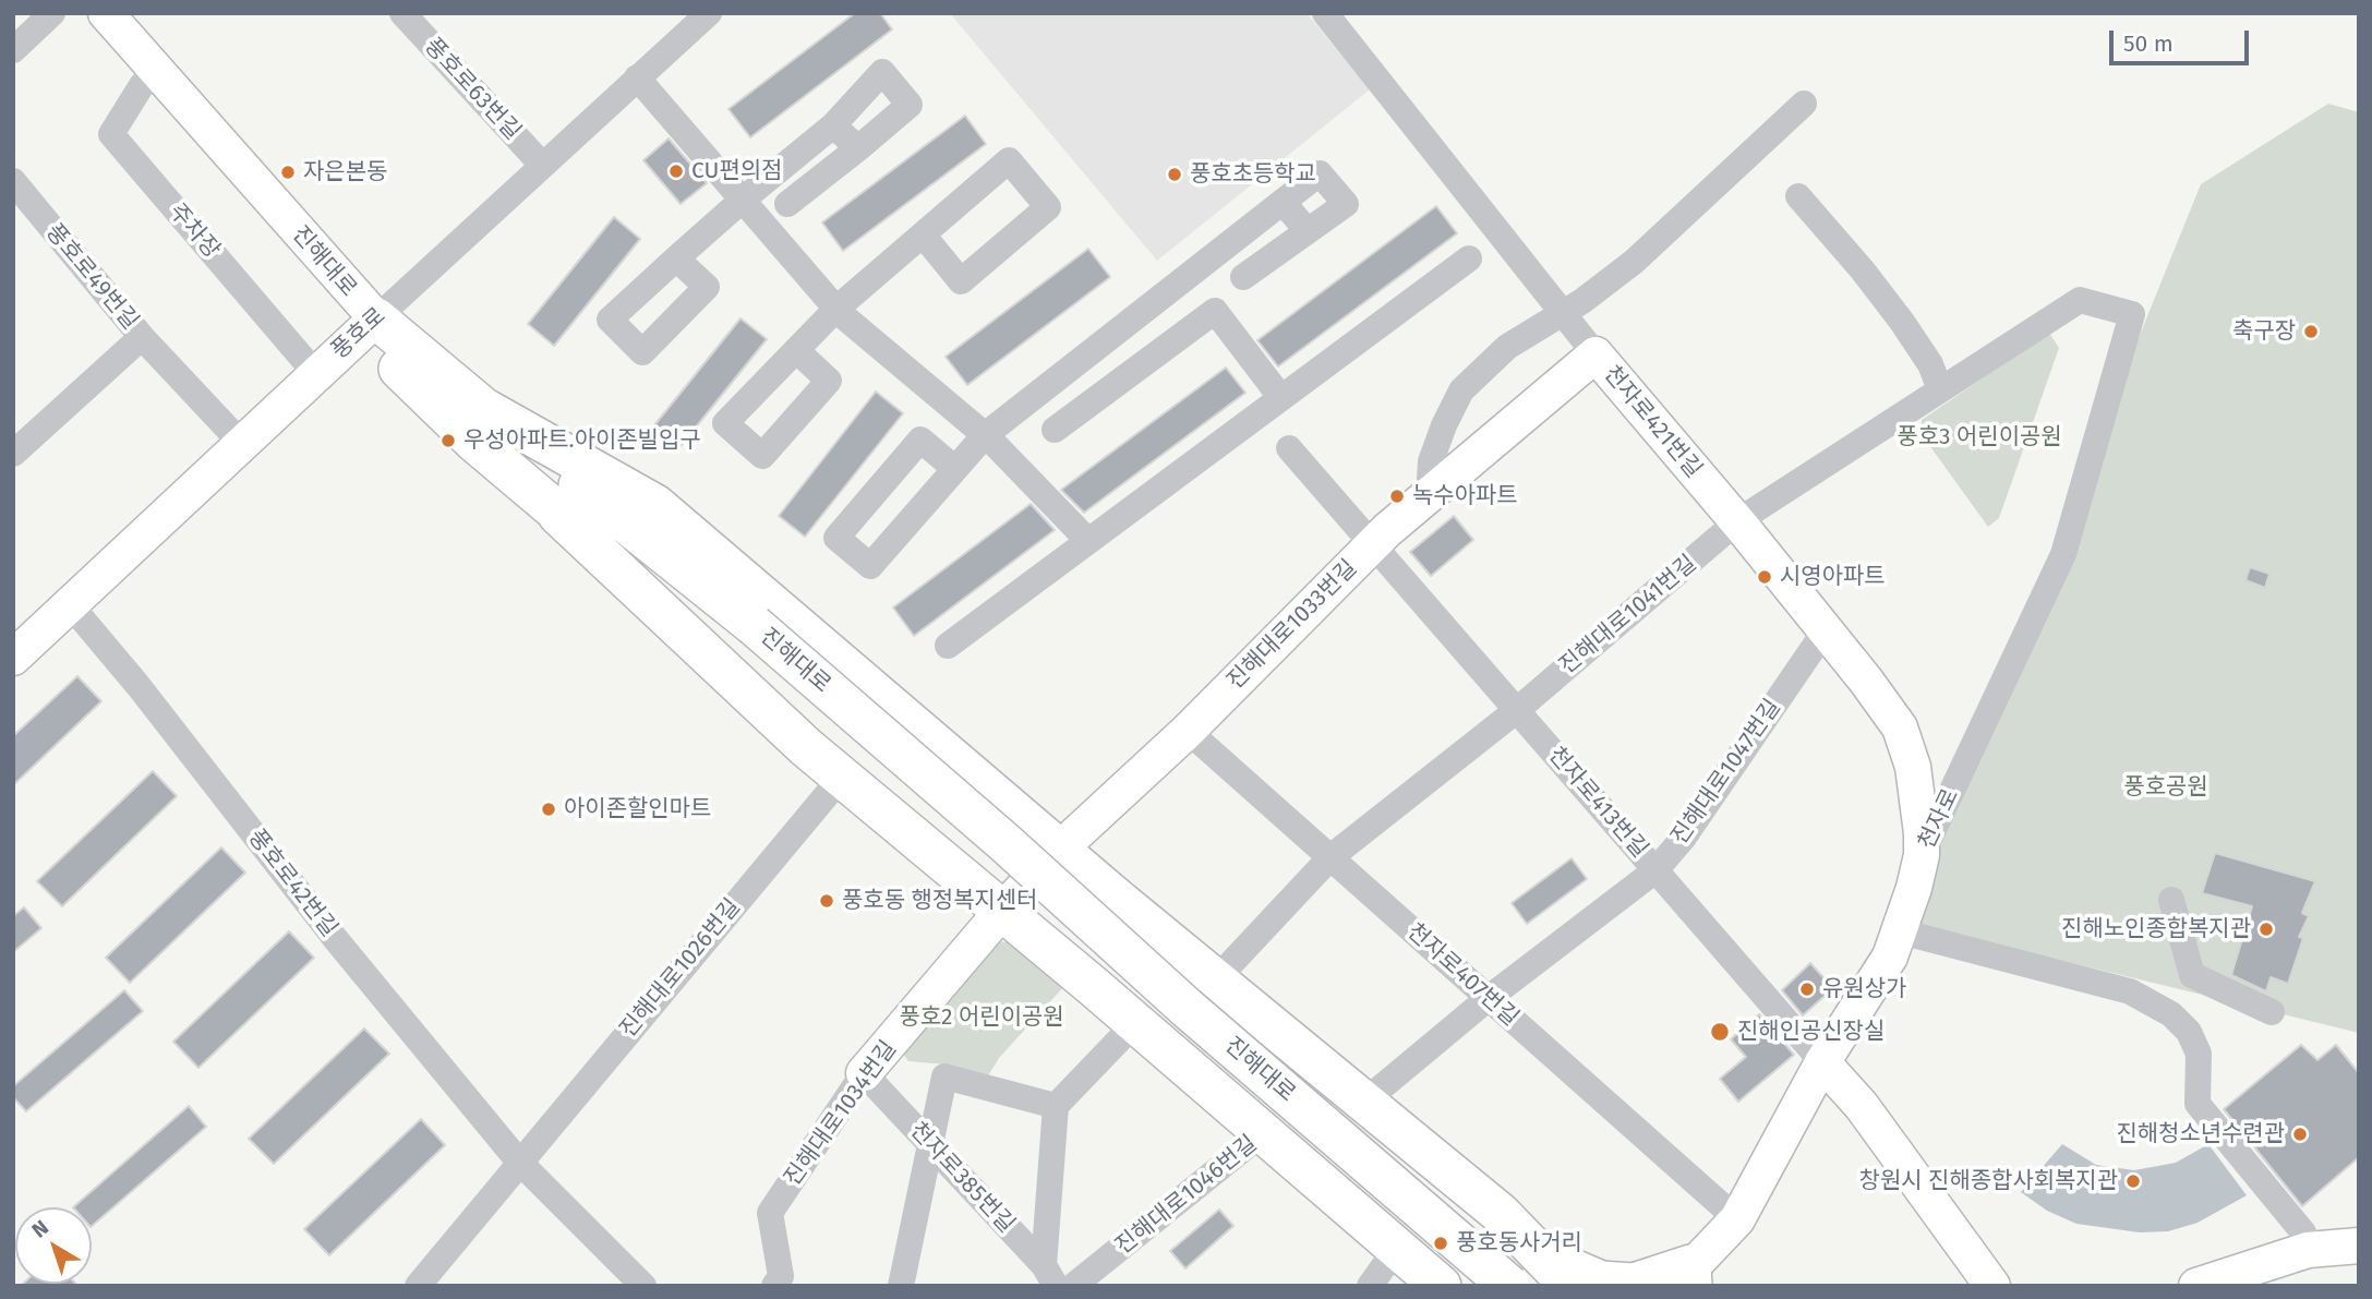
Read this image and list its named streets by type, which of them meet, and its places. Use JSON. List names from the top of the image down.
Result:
{
  "streets": {
    "highway": ["진해대로"],
    "main road": [
      "풍호로",
      "천자로421번길",
      "진해대로1033번길",
      "천자로",
      "진해대로1034번길"
    ],
    "street": [
      "풍호로63번길",
      "주차장",
      "풍호로49번길",
      "진해대로1041번길",
      "진해대로1047번길",
      "천자로413번길",
      "풍호로42번길",
      "진해대로1026번길",
      "천자로407번길",
      "천자로385번길",
      "진해대로1046번길"
    ]
  },
  "crossings": [
    ["풍호로63번길", "풍호로"],
    ["주차장", "진해대로"],
    ["주차장", "풍호로"],
    ["진해대로", "풍호로"],
    ["풍호로49번길", "풍호로"],
    ["풍호로", "풍호로42번길"],
    ["천자로421번길", "진해대로1041번길"],
    ["천자로421번길", "진해대로1033번길"],
    ["천자로421번길", "진해대로1047번길"],
    ["천자로421번길", "천자로"],
    ["진해대로1041번길", "천자로413번길"],
    ["진해대로1041번길", "천자로"],
    ["진해대로1041번길", "천자로407번길"],
    ["진해대로1033번길", "천자로413번길"],
    ["진해대로1033번길", "천자로407번길"],
    ["진해대로1033번길", "진해대로1034번길"],
    ["진해대로1047번길", "천자로413번길"],
    ["진해대로1047번길", "천자로407번길"],
    ["천자로413번길", "천자로"],
    ["천자로", "천자로407번길"],
    ["풍호로42번길", "진해대로1026번길"],
    ["진해대로1034번길", "천자로385번길"]
  ],
  "parks": ["풍호3 어린이공원", "풍호공원", "풍호2 어린이공원"],
  "places": [
    "CU편의점",
    "자은본동",
    "풍호초등학교",
    "축구장",
    "우성아파트.아이존빌입구",
    "녹수아파트",
    "시영아파트",
    "아이존할인마트",
    "풍호동 행정복지센터",
    "진해노인종합복지관",
    "유원상가",
    "진해인공신장실",
    "진해청소년수련관",
    "창원시 진해종합사회복지관",
    "풍호동사거리"
  ],
  "scale_bar": "50 m",
  "north": "top left"
}
